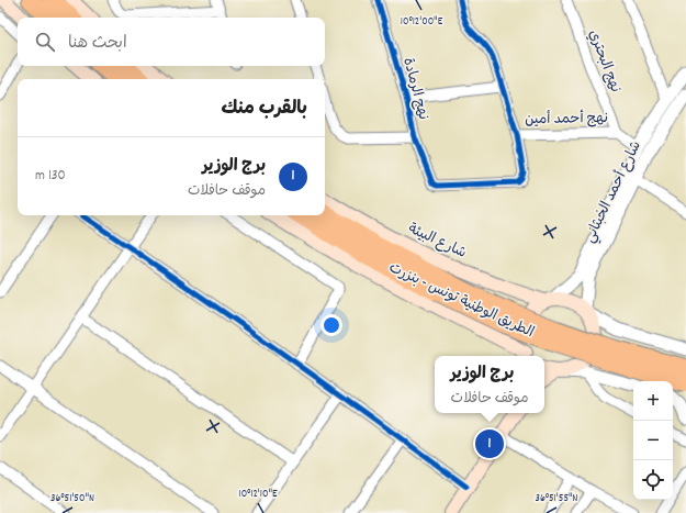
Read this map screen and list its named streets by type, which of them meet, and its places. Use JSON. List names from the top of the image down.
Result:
{
  "streets": {
    "highway": ["الطريق الوطنية تونس - بنزرت"],
    "main road": ["شارع البيئة"],
    "street": [
      "نهج البحتري",
      "نهج الرمادة",
      "نهج أحمد أمين",
      "شارع أحمد الخبثاني"
    ]
  },
  "crossings": [
    ["نهج البحتري", "نهج أحمد أمين"],
    ["نهج الرمادة", "نهج أحمد أمين"],
    ["شارع أحمد الخبثاني", "شارع البيئة"]
  ],
  "page": {
    "search": "ابحث هنا",
    "heading": "بالقرب منك",
    "list": [
      {
        "mark": "1",
        "name": "برج الوزير",
        "note": "موقف حافلات",
        "value": "130 m"
      }
    ],
    "popup": ["برج الوزير", "موقف حافلات"],
    "map_buttons": ["+", "−"],
    "pins": "1"
  },
  "coordinates": [
    "10°12'00\"E",
    "10°12'10\"E",
    "36°51'50\"N",
    "36°51'55\"N"
  ]
}
